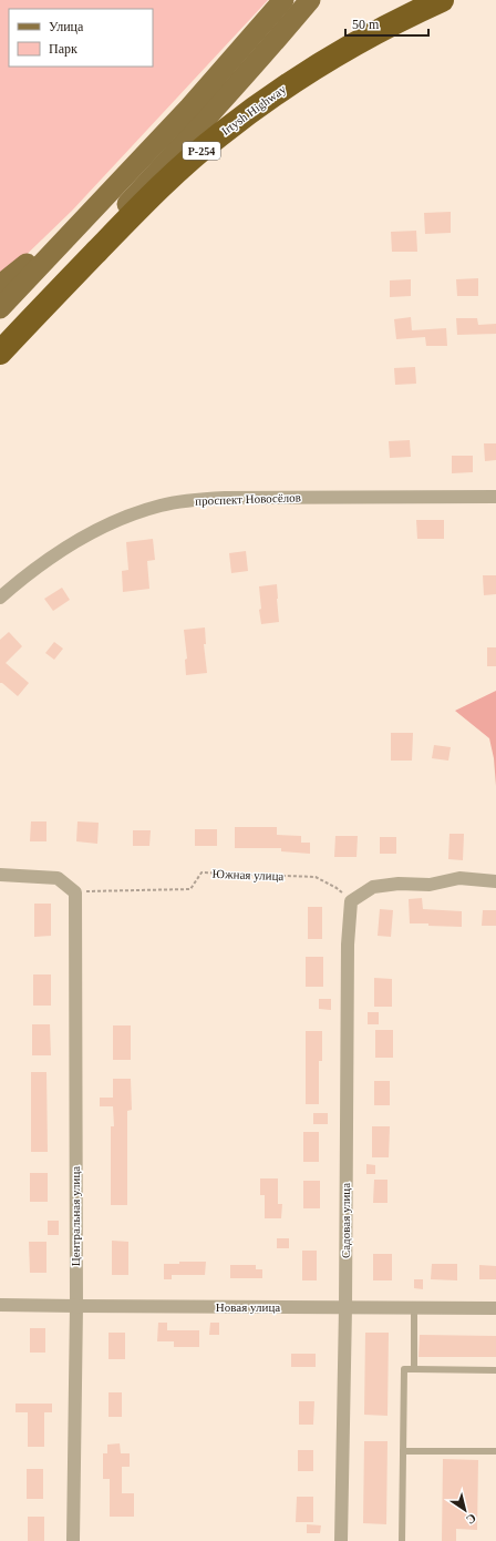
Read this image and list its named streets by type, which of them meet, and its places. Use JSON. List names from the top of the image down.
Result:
{
  "streets": {
    "highway": ["Irtysh Highway", "Р-254"],
    "street": [
      "проспект Новосёлов",
      "Центральная улица",
      "Садовая улица",
      "Новая улица"
    ],
    "path": ["Южная улица"]
  },
  "crossings": [
    ["Южная улица", "Центральная улица"],
    ["Южная улица", "Садовая улица"],
    ["Центральная улица", "Новая улица"],
    ["Садовая улица", "Новая улица"]
  ],
  "legend": ["Улица", "Парк"],
  "scale_bar": "50 m",
  "north": "bottom right"
}
